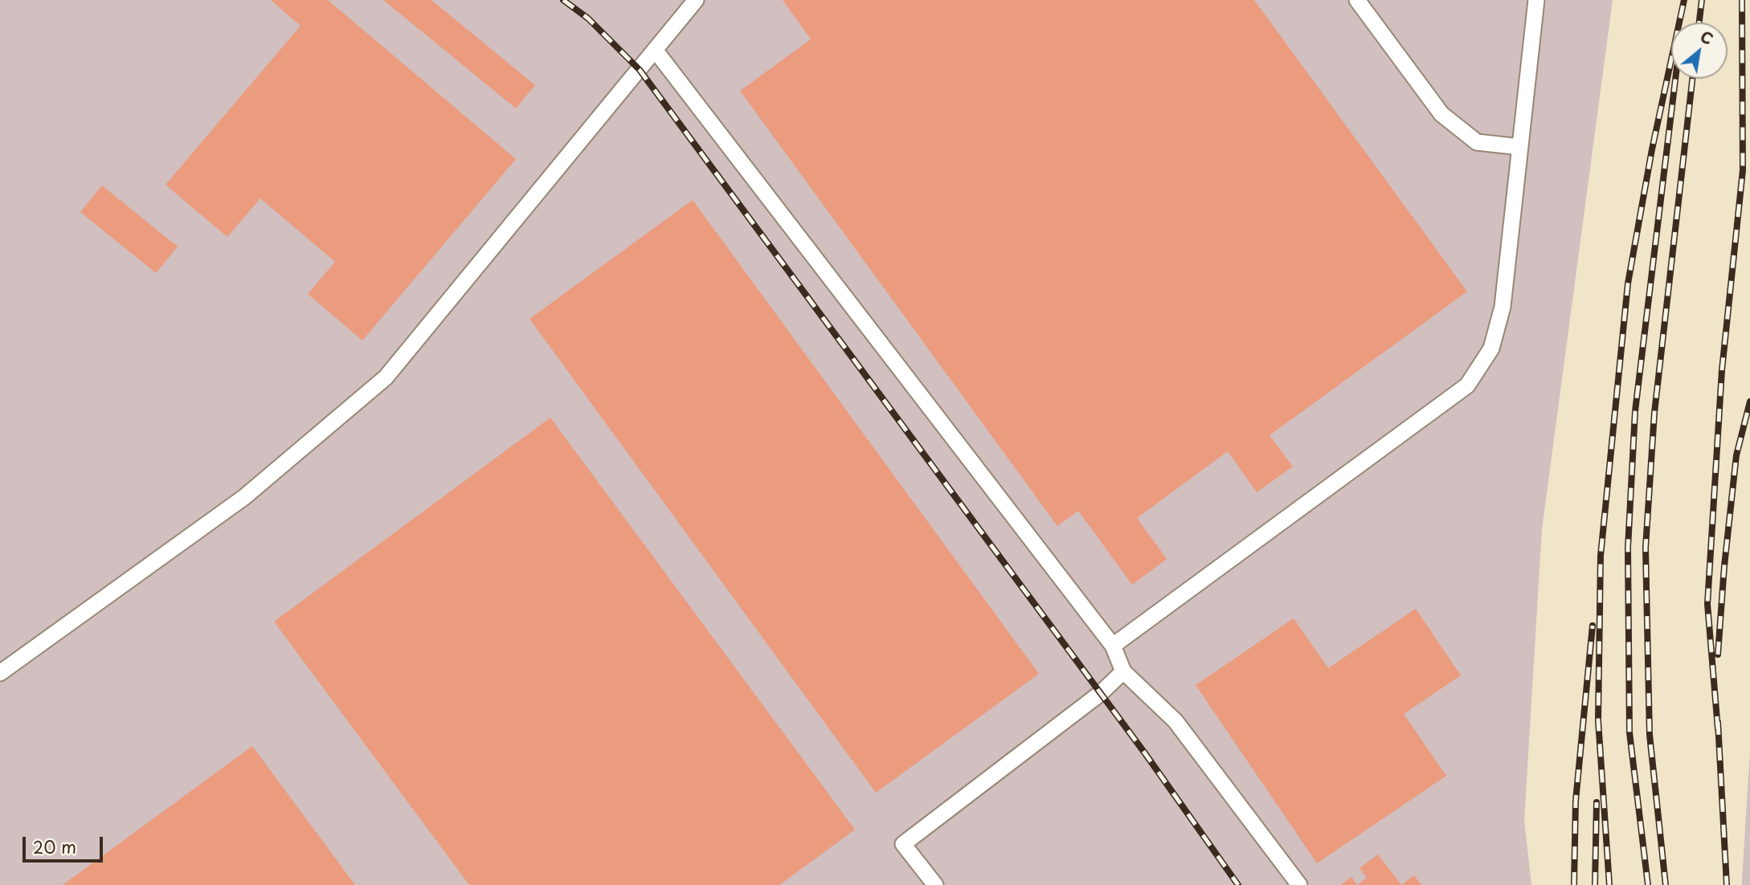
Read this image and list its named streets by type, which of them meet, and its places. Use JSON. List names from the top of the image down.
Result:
{
  "scale_bar": "20 m",
  "north": "top right"
}
